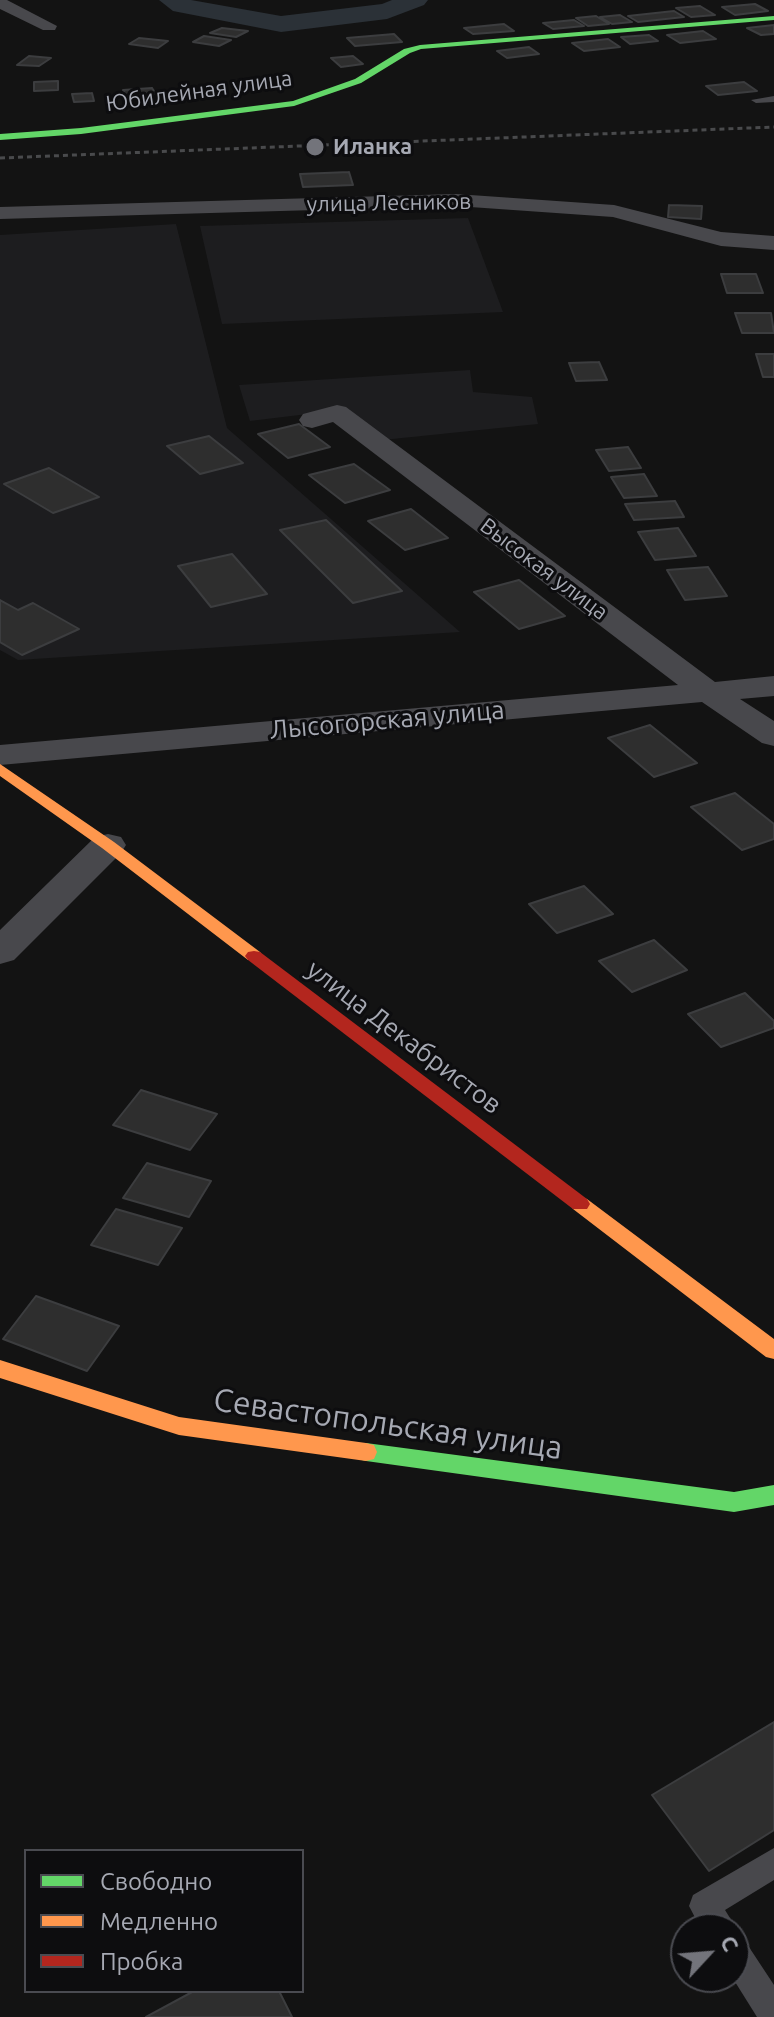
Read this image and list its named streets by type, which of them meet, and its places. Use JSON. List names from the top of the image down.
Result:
{
  "streets": {
    "street": [
      "Юбилейная улица",
      "улица Лесников",
      "Высокая улица",
      "Лысогорская улица",
      "улица Декабристов",
      "Севастопольская улица"
    ]
  },
  "crossings": [
    ["Высокая улица", "Лысогорская улица"]
  ],
  "places": ["Иланка"],
  "legend": ["Свободно", "Медленно", "Пробка"],
  "north": "top right"
}
